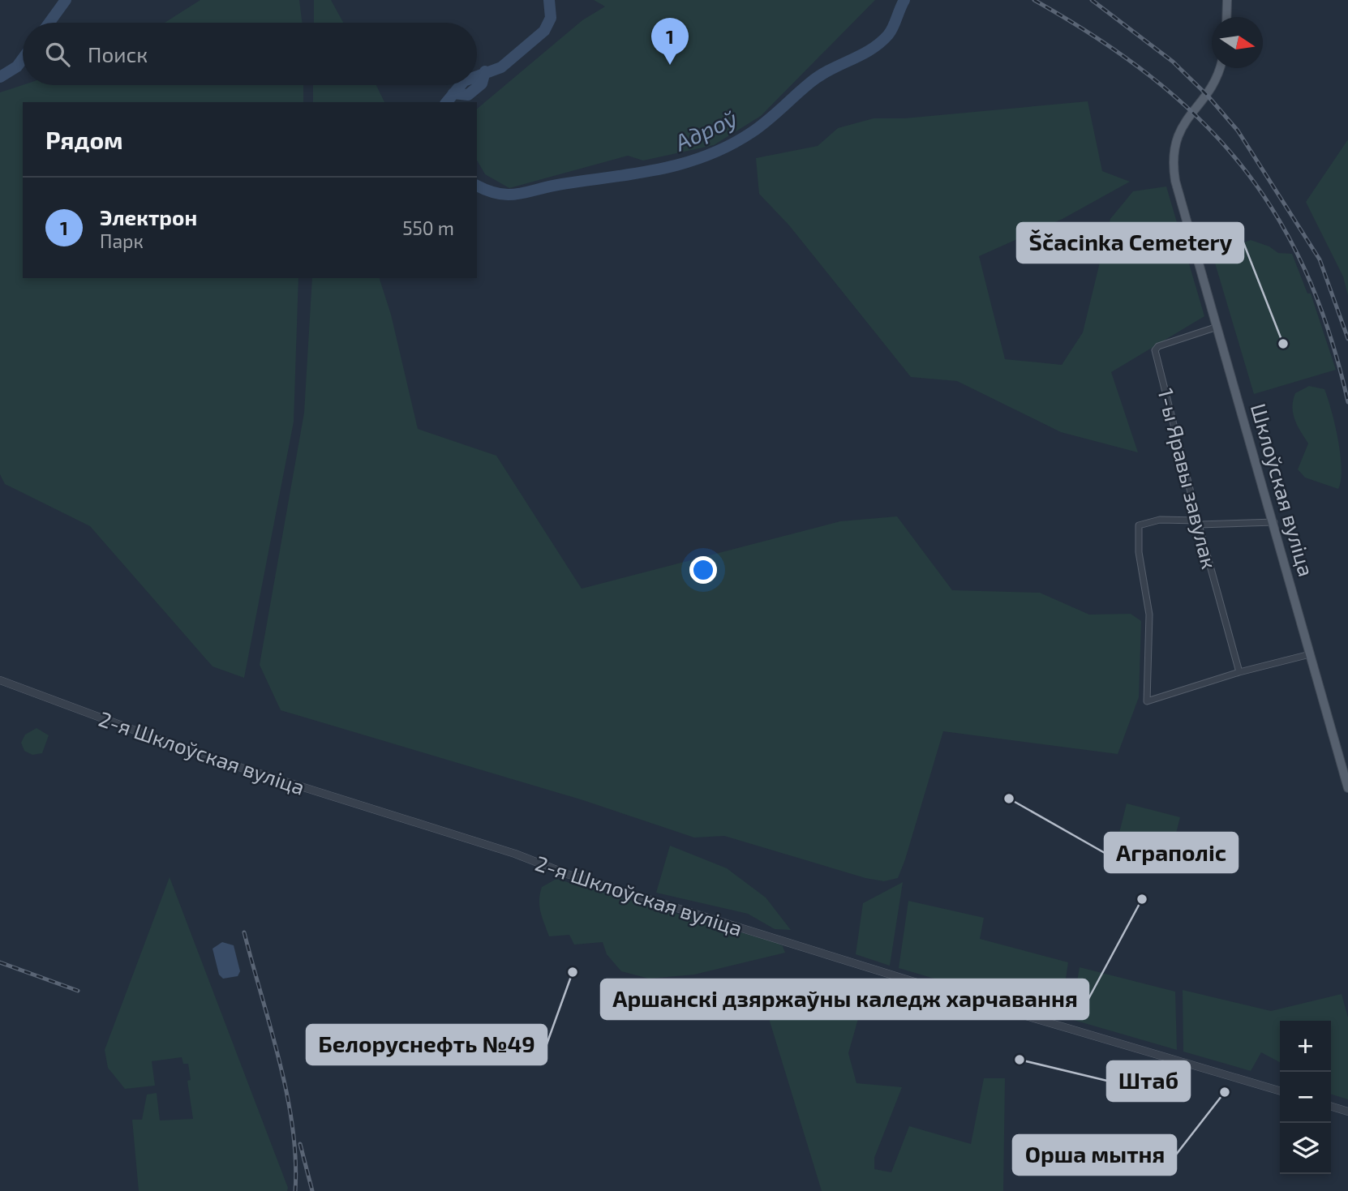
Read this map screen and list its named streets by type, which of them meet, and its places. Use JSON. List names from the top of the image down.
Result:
{
  "streets": {
    "main road": ["Шклоўская вуліца"],
    "street": ["1-ы Яравы завулак", "2-я Шклоўская вуліца"]
  },
  "crossings": [
    ["1-ы Яравы завулак", "Шклоўская вуліца"]
  ],
  "water": ["Адроў"],
  "places": [
    "Ščacinka Cemetery",
    "Аграполіс",
    "Аршанскі дзяржаўны каледж харчавання",
    "Белоруснефть №49",
    "Штаб",
    "Орша мытня"
  ],
  "north": "right",
  "page": {
    "pins": "1",
    "search": "Поиск",
    "heading": "Рядом",
    "list": [
      {
        "mark": "1",
        "name": "Электрон",
        "note": "Парк",
        "value": "550 m"
      }
    ],
    "map_buttons": ["+", "−"]
  }
}
